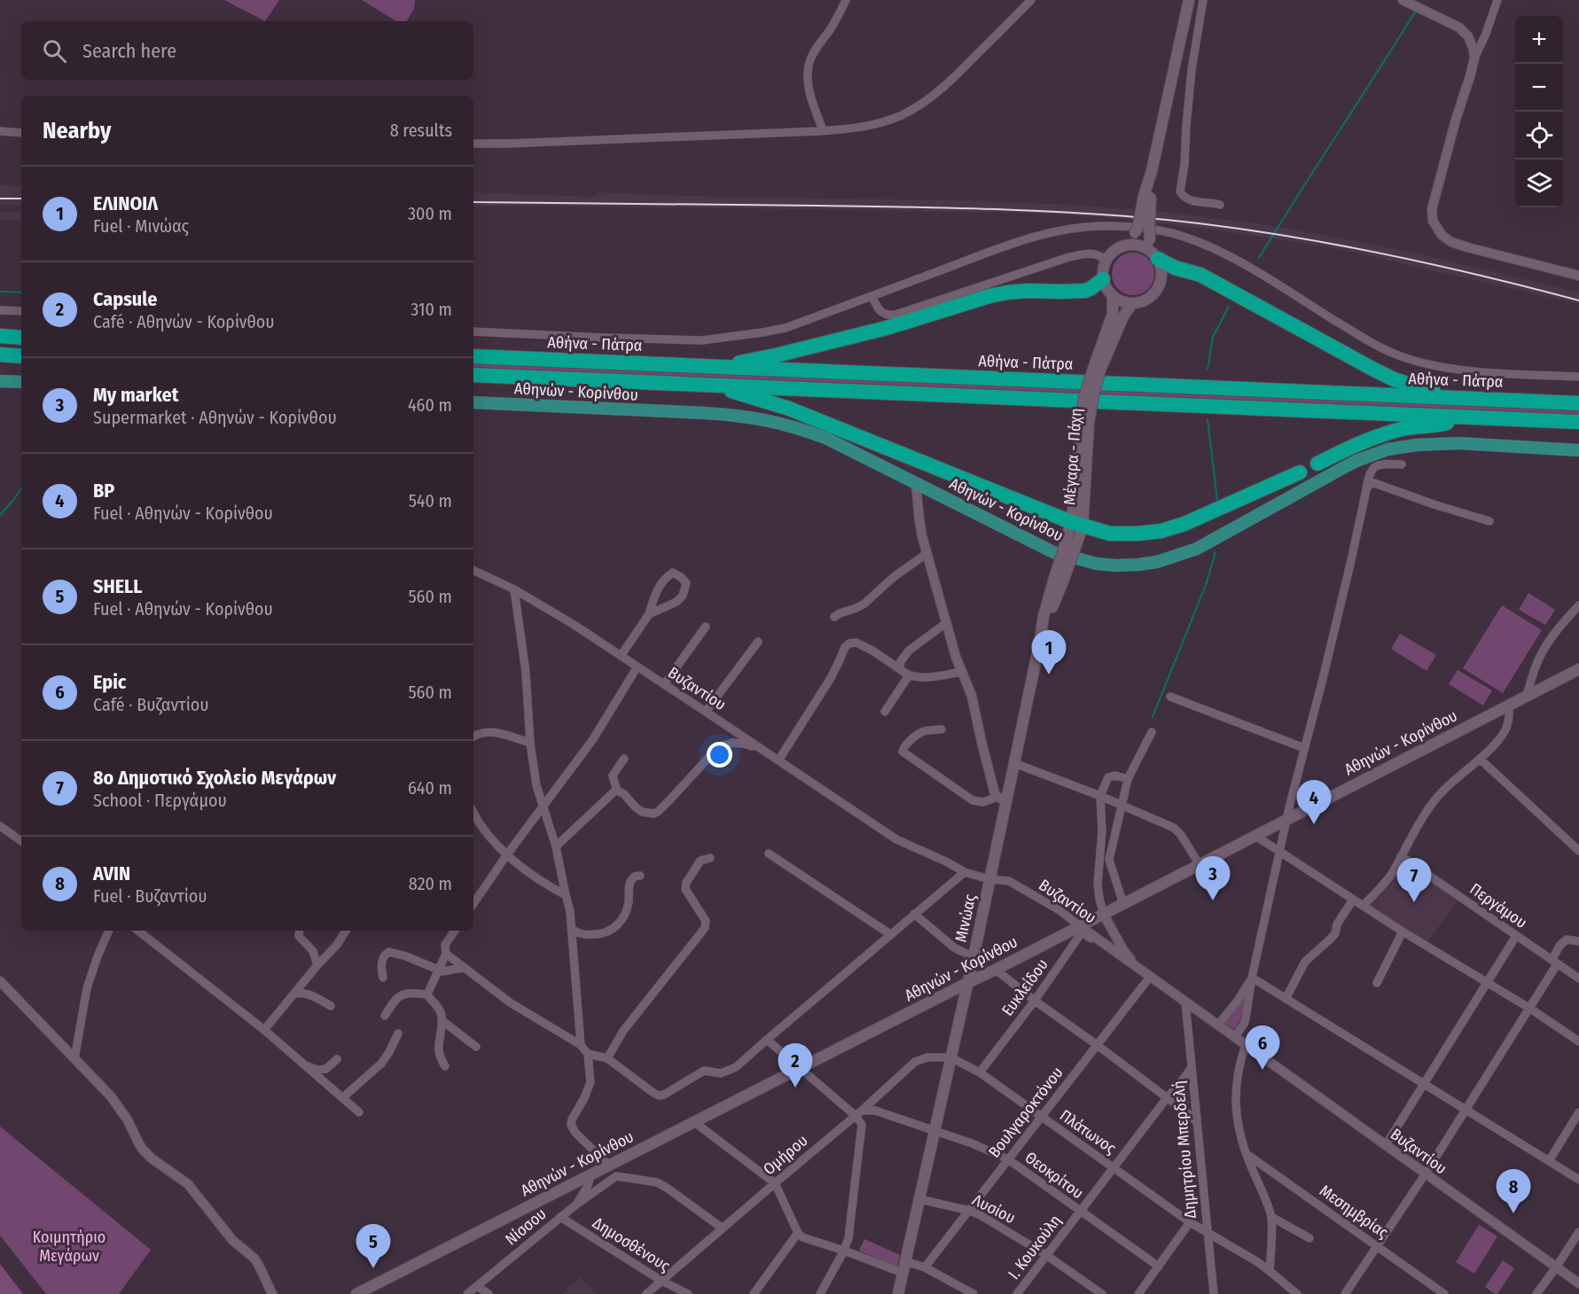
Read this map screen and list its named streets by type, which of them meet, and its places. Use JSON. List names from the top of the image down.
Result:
{
  "streets": {
    "highway": ["Αθήνα - Πάτρα"],
    "main road": ["Αθηνών - Κορίνθου", "Μέγαρα - Πάχη", "Μινώας"],
    "street": [
      "Βυζαντίου",
      "Περγάμου",
      "Ευκλείδου",
      "Βουλγαροκτόνου",
      "Πλάτωνος",
      "Δημητρίου Μπερδελή",
      "Ομήρου",
      "Θεοκρίτου",
      "Λυσίου",
      "Μεσημβρίας",
      "Νίσσου",
      "Δημοσθένους",
      "Ι. Κουκούλη"
    ]
  },
  "crossings": [
    ["Αθηνών - Κορίνθου", "Βυζαντίου"],
    ["Αθηνών - Κορίνθου", "Μινώας"],
    ["Αθηνών - Κορίνθου", "Νίσσου"],
    ["Μέγαρα - Πάχη", "Μινώας"],
    ["Βυζαντίου", "Μινώας"],
    ["Βυζαντίου", "Ευκλείδου"],
    ["Βυζαντίου", "Βουλγαροκτόνου"],
    ["Βυζαντίου", "Δημητρίου Μπερδελή"],
    ["Μινώας", "Πλάτωνος"],
    ["Μινώας", "Ομήρου"],
    ["Μινώας", "Θεοκρίτου"],
    ["Μινώας", "Λυσίου"],
    ["Ευκλείδου", "Πλάτωνος"],
    ["Βουλγαροκτόνου", "Πλάτωνος"],
    ["Βουλγαροκτόνου", "Θεοκρίτου"],
    ["Βουλγαροκτόνου", "Λυσίου"],
    ["Πλάτωνος", "Δημητρίου Μπερδελή"],
    ["Πλάτωνος", "Ομήρου"],
    ["Πλάτωνος", "Ι. Κουκούλη"],
    ["Δημητρίου Μπερδελή", "Ι. Κουκούλη"],
    ["Ομήρου", "Θεοκρίτου"],
    ["Ομήρου", "Δημοσθένους"],
    ["Θεοκρίτου", "Ι. Κουκούλη"],
    ["Λυσίου", "Ι. Κουκούλη"],
    ["Νίσσου", "Δημοσθένους"]
  ],
  "parks": ["Κοιμητήριο Μεγάρων"],
  "page": {
    "map_buttons": ["+", "−"],
    "search": "Search here",
    "heading": ["Nearby", "8 results"],
    "list": [
      {
        "mark": "1",
        "name": "ΕΛΙΝΟΙΛ",
        "note": "Fuel · Μινώας",
        "value": "300 m"
      },
      {
        "mark": "2",
        "name": "Capsule",
        "note": "Café · Αθηνών - Κορίνθου",
        "value": "310 m"
      },
      {
        "mark": "3",
        "name": "My market",
        "note": "Supermarket · Αθηνών - Κορίνθου",
        "value": "460 m"
      },
      {
        "mark": "4",
        "name": "BP",
        "note": "Fuel · Αθηνών - Κορίνθου",
        "value": "540 m"
      },
      {
        "mark": "5",
        "name": "SHELL",
        "note": "Fuel · Αθηνών - Κορίνθου",
        "value": "560 m"
      },
      {
        "mark": "6",
        "name": "Epic",
        "note": "Café · Βυζαντίου",
        "value": "560 m"
      },
      {
        "mark": "7",
        "name": "8ο Δημοτικό Σχολείο Μεγάρων",
        "note": "School · Περγάμου",
        "value": "640 m"
      },
      {
        "mark": "8",
        "name": "AVIN",
        "note": "Fuel · Βυζαντίου",
        "value": "820 m"
      }
    ],
    "pins": [
      "1",
      "4",
      "3",
      "7",
      "6",
      "2",
      "8",
      "5"
    ]
  }
}
